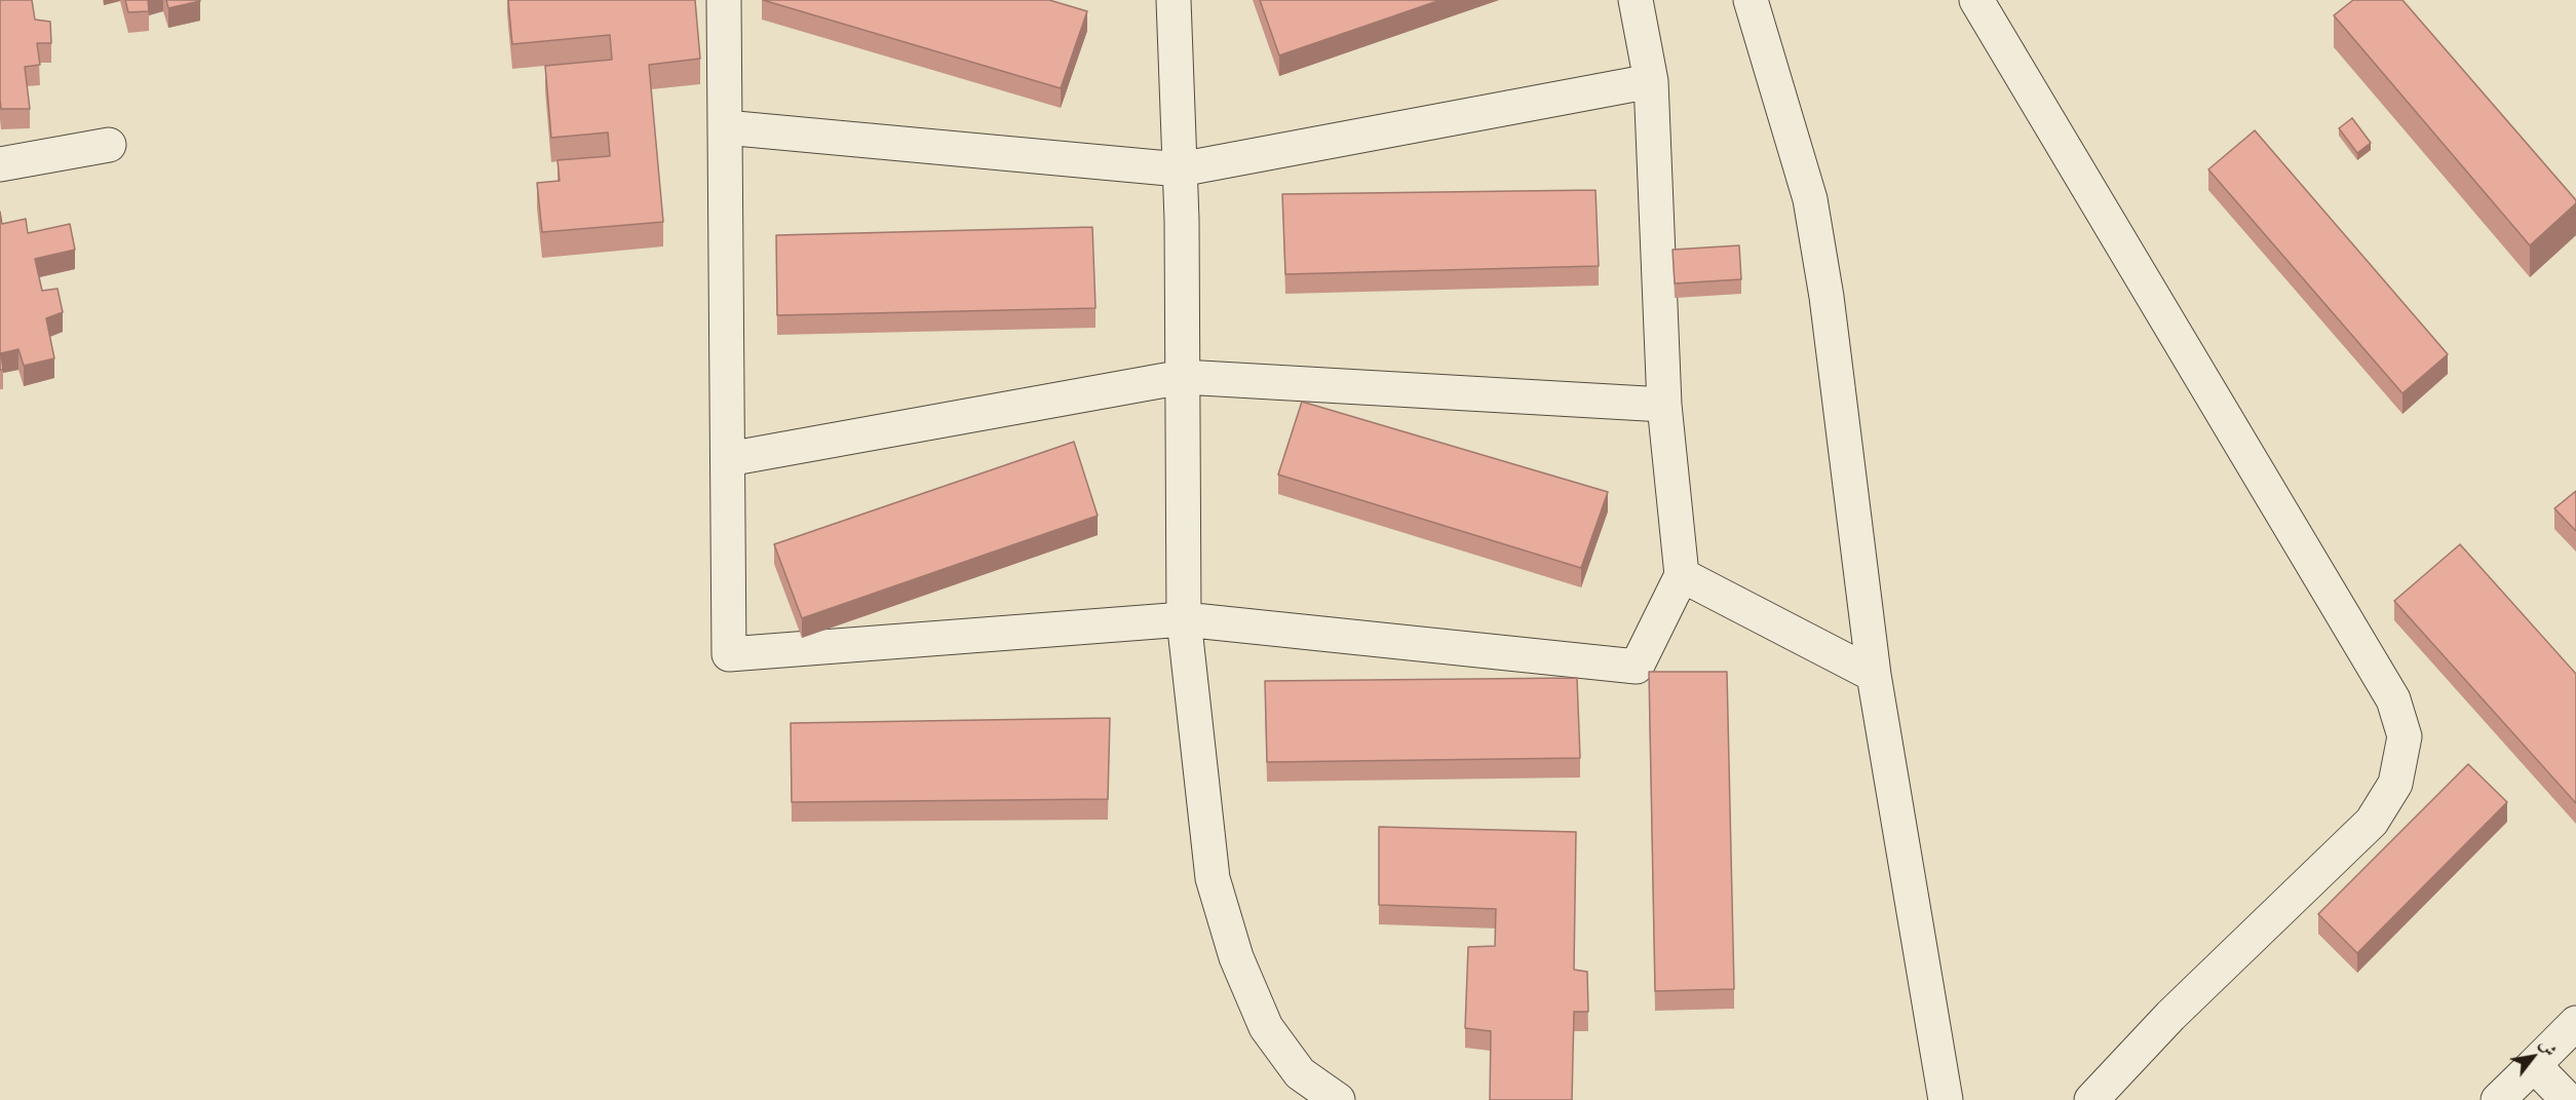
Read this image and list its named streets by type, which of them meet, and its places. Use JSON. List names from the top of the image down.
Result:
{
  "north": "top right"
}
